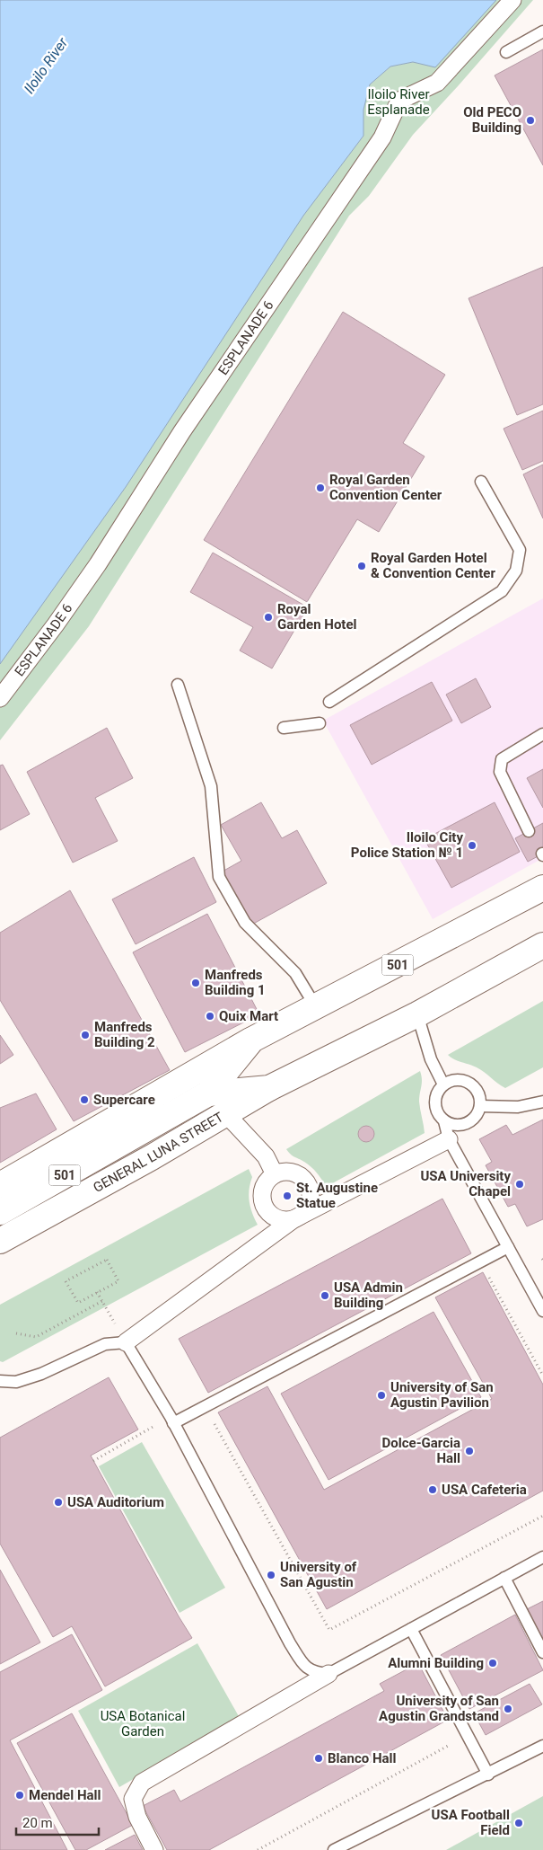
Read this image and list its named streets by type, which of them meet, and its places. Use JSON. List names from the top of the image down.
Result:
{
  "streets": {
    "main road": ["501", "GENERAL LUNA STREET"],
    "street": ["ESPLANADE 6"]
  },
  "crossings": [
    ["501", "GENERAL LUNA STREET"]
  ],
  "water": ["Iloilo River"],
  "parks": ["Iloilo River Esplanade", "USA Botanical Garden"],
  "places": [
    "Old PECO Building",
    "Royal Garden Convention Center",
    "Royal Garden Hotel & Convention Center",
    "Royal Garden Hotel",
    "Iloilo City Police Station № 1",
    "Manfreds Building 1",
    "Quix Mart",
    "Manfreds Building 2",
    "Supercare",
    "USA University Chapel",
    "St. Augustine Statue",
    "USA Admin Building",
    "University of San Agustin Pavilion",
    "Dolce-Garcia Hall",
    "USA Cafeteria",
    "USA Auditorium",
    "University of San Agustin",
    "Alumni Building",
    "University of San Agustin Grandstand",
    "Blanco Hall",
    "Mendel Hall",
    "USA Football Field"
  ],
  "scale_bar": "20 m"
}
